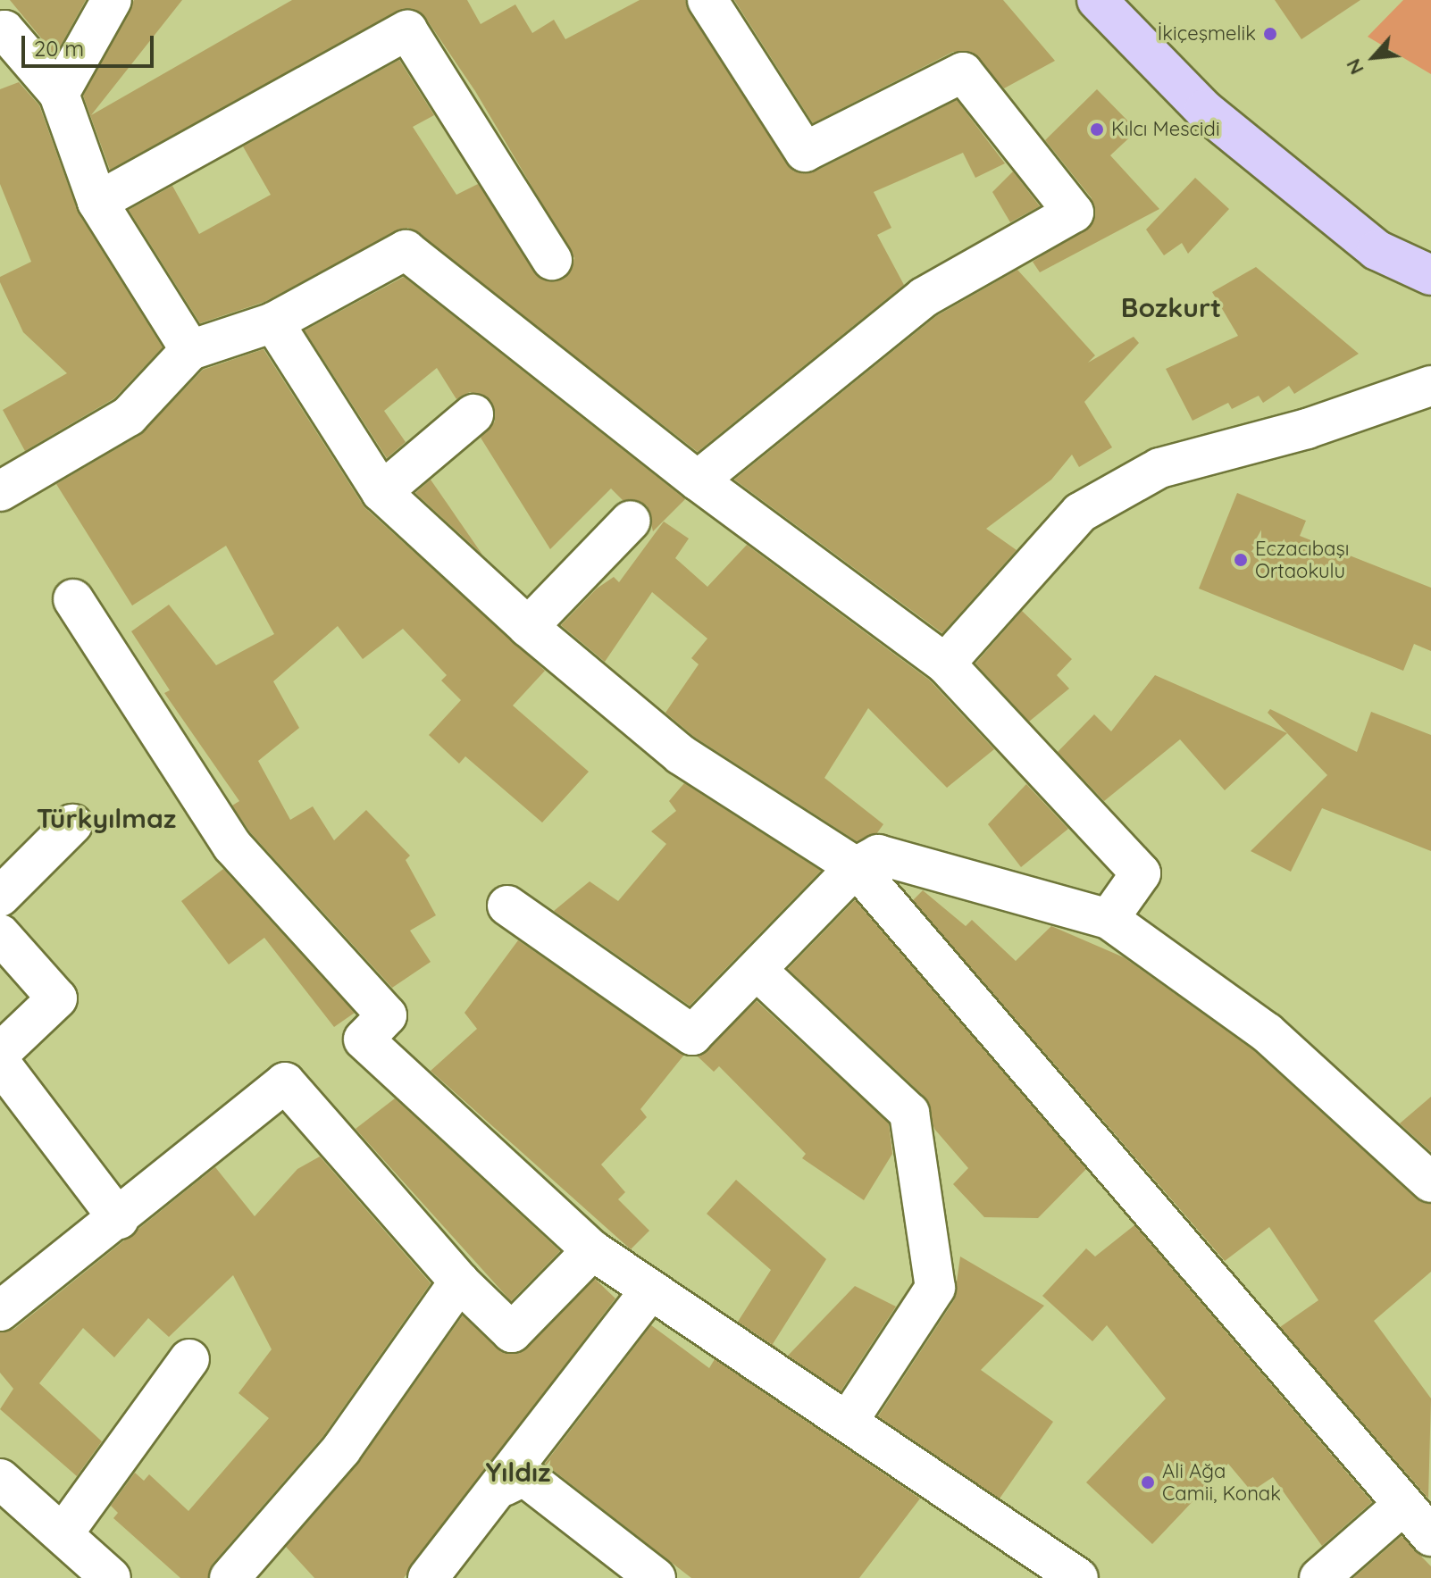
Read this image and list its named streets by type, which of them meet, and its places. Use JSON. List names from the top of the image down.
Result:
{
  "districts": ["Bozkurt", "Türkyılmaz", "Yıldız"],
  "places": [
    "İkiçeşmelik",
    "Kılcı Mescidi",
    "Eczacıbaşı Ortaokulu",
    "Ali Ağa Camii, Konak"
  ],
  "scale_bar": "20 m",
  "north": "bottom left"
}
